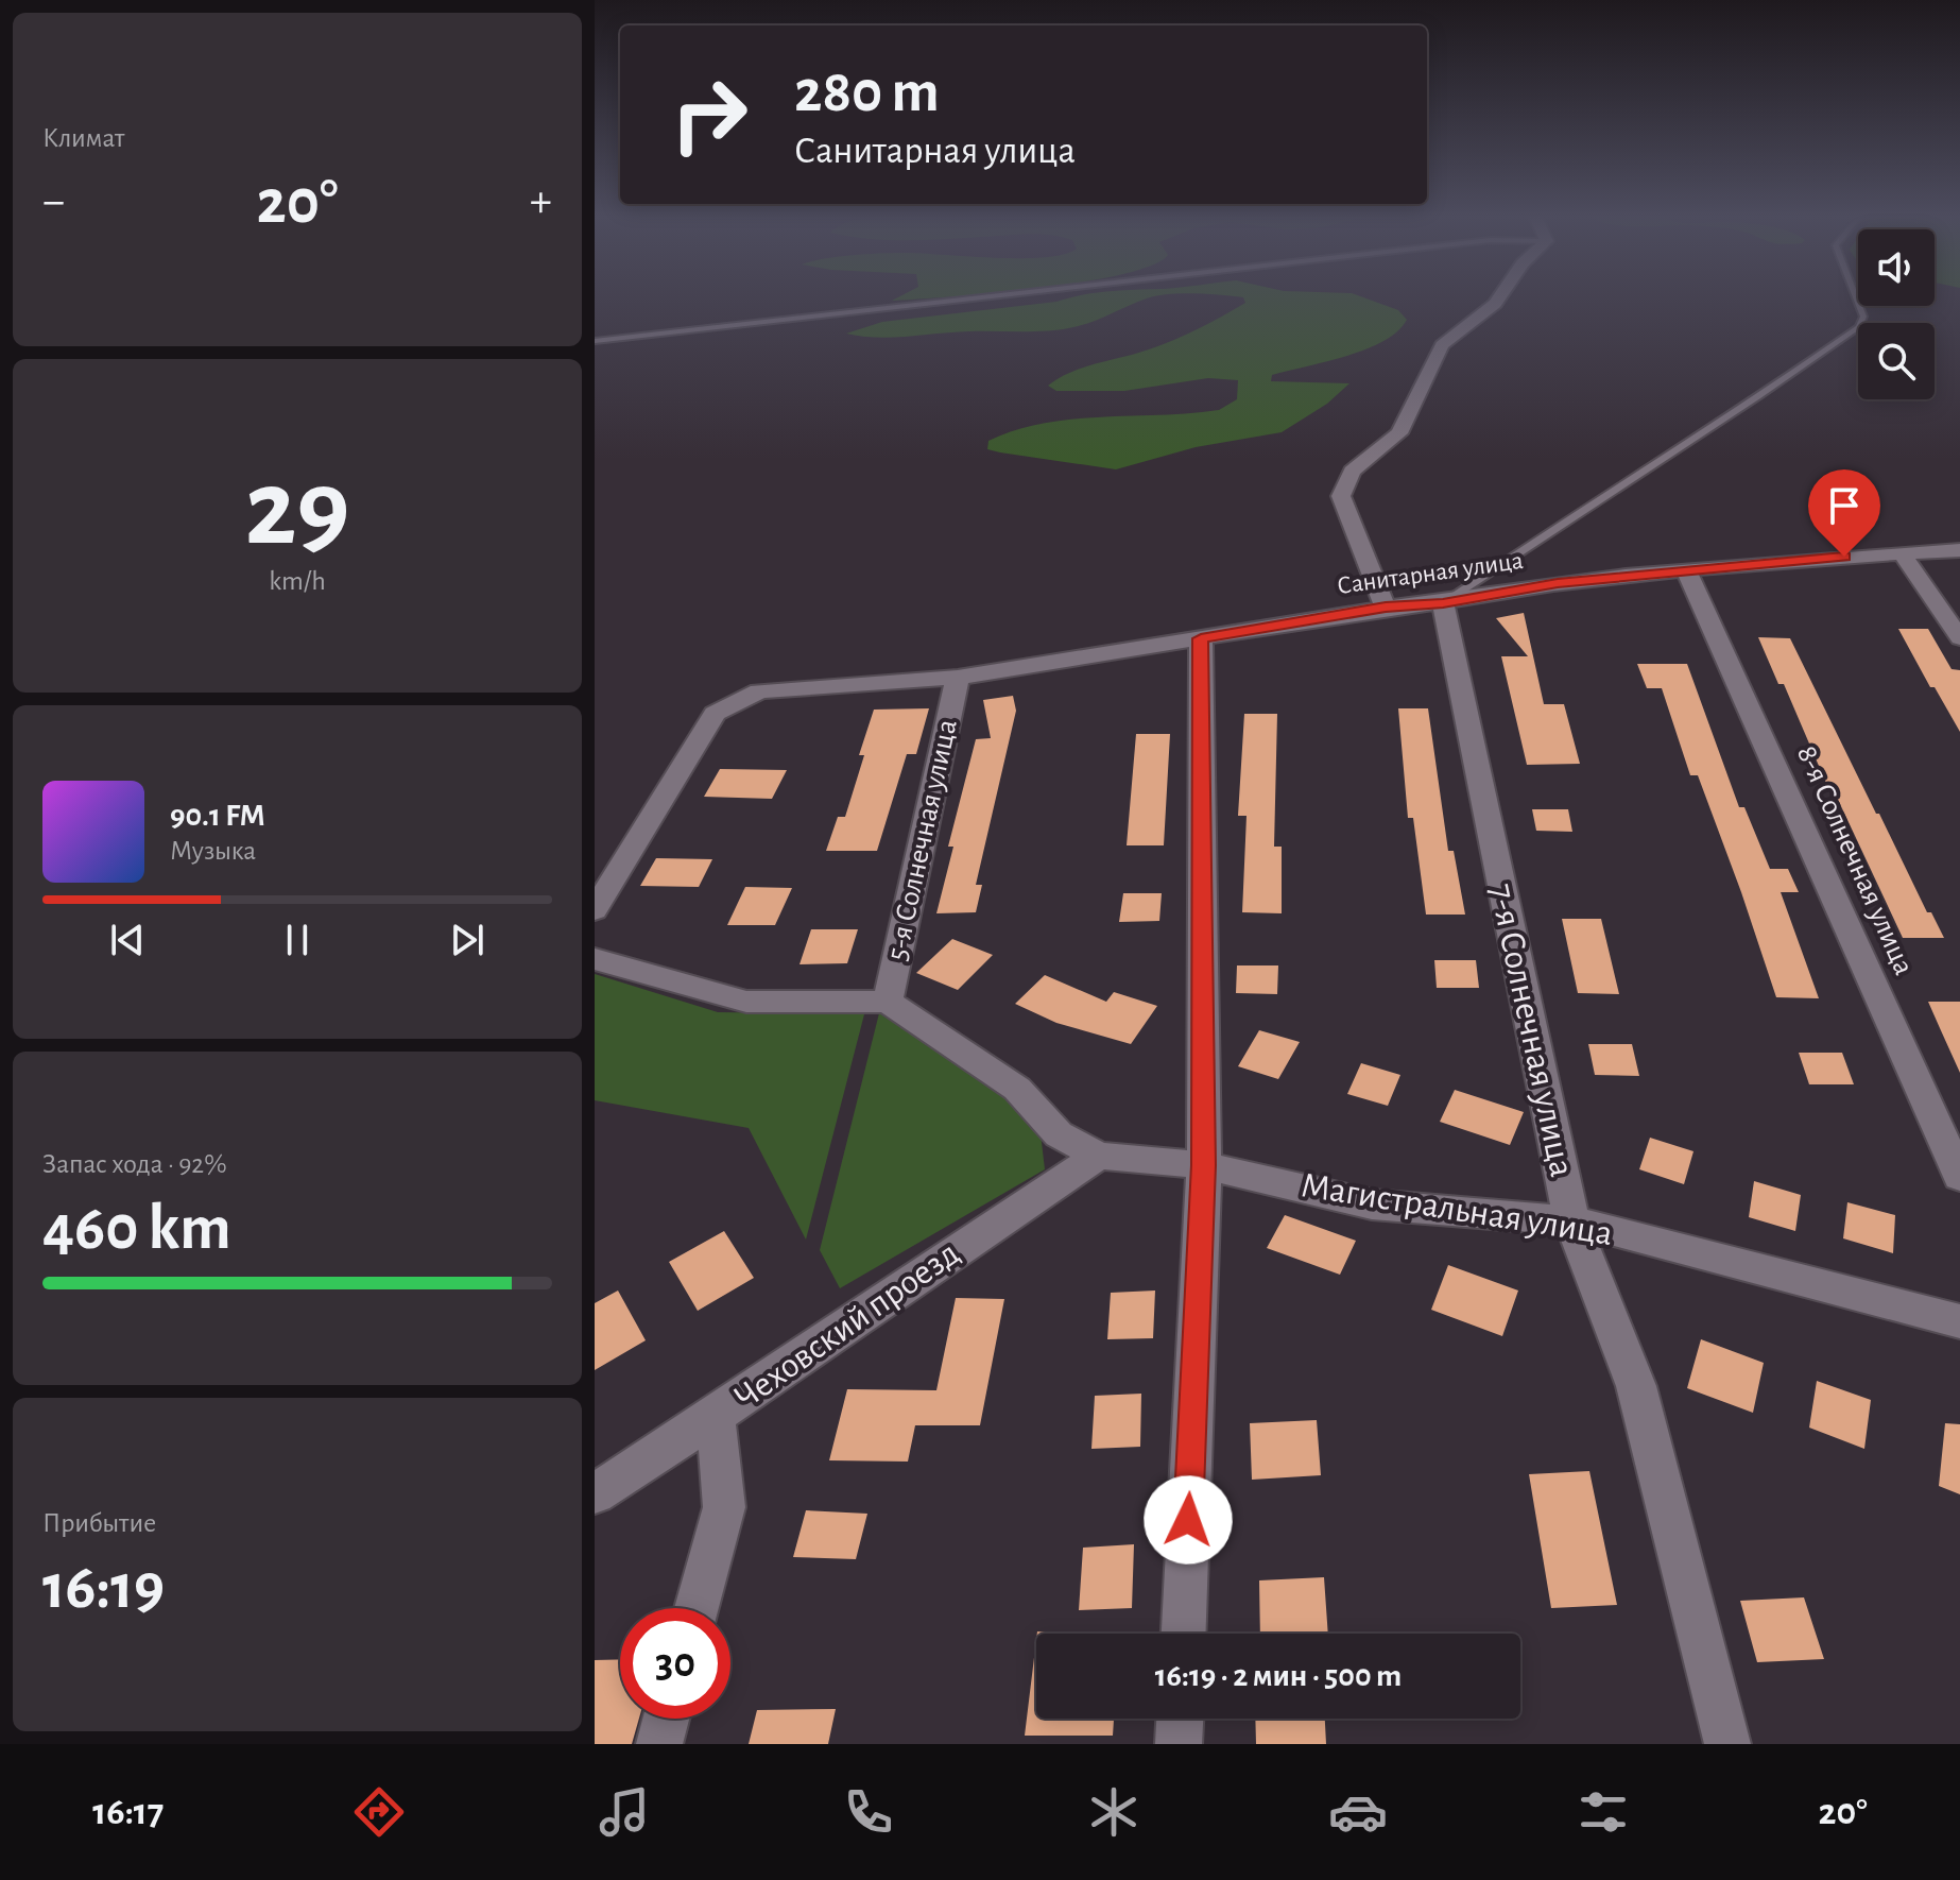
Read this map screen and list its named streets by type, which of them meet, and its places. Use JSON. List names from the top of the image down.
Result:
{
  "streets": {
    "street": [
      "Санитарная улица",
      "5-я Солнечная улица",
      "8-я Солнечная улица",
      "7-я Солнечная улица",
      "Магистральная улица",
      "Чеховский проезд"
    ]
  },
  "crossings": [
    ["Санитарная улица", "5-я Солнечная улица"],
    ["Санитарная улица", "8-я Солнечная улица"],
    ["Санитарная улица", "7-я Солнечная улица"],
    ["5-я Солнечная улица", "Магистральная улица"],
    ["7-я Солнечная улица", "Магистральная улица"],
    ["Магистральная улица", "Чеховский проезд"]
  ],
  "page": {
    "tile": [
      "Климат",
      ["29", "km/h"],
      ["Запас хода · 92%", "460 km"],
      ["Прибытие", "16:19"]
    ],
    "turn": ["280 m", "Санитарная улица"],
    "heat": ["−", "20°", "+"],
    "song": ["90.1 FM", "Музыка"],
    "limit": "30",
    "trip": "16:19 · 2 мин · 500 m",
    "tabs": ["16:17", "20°"]
  }
}
